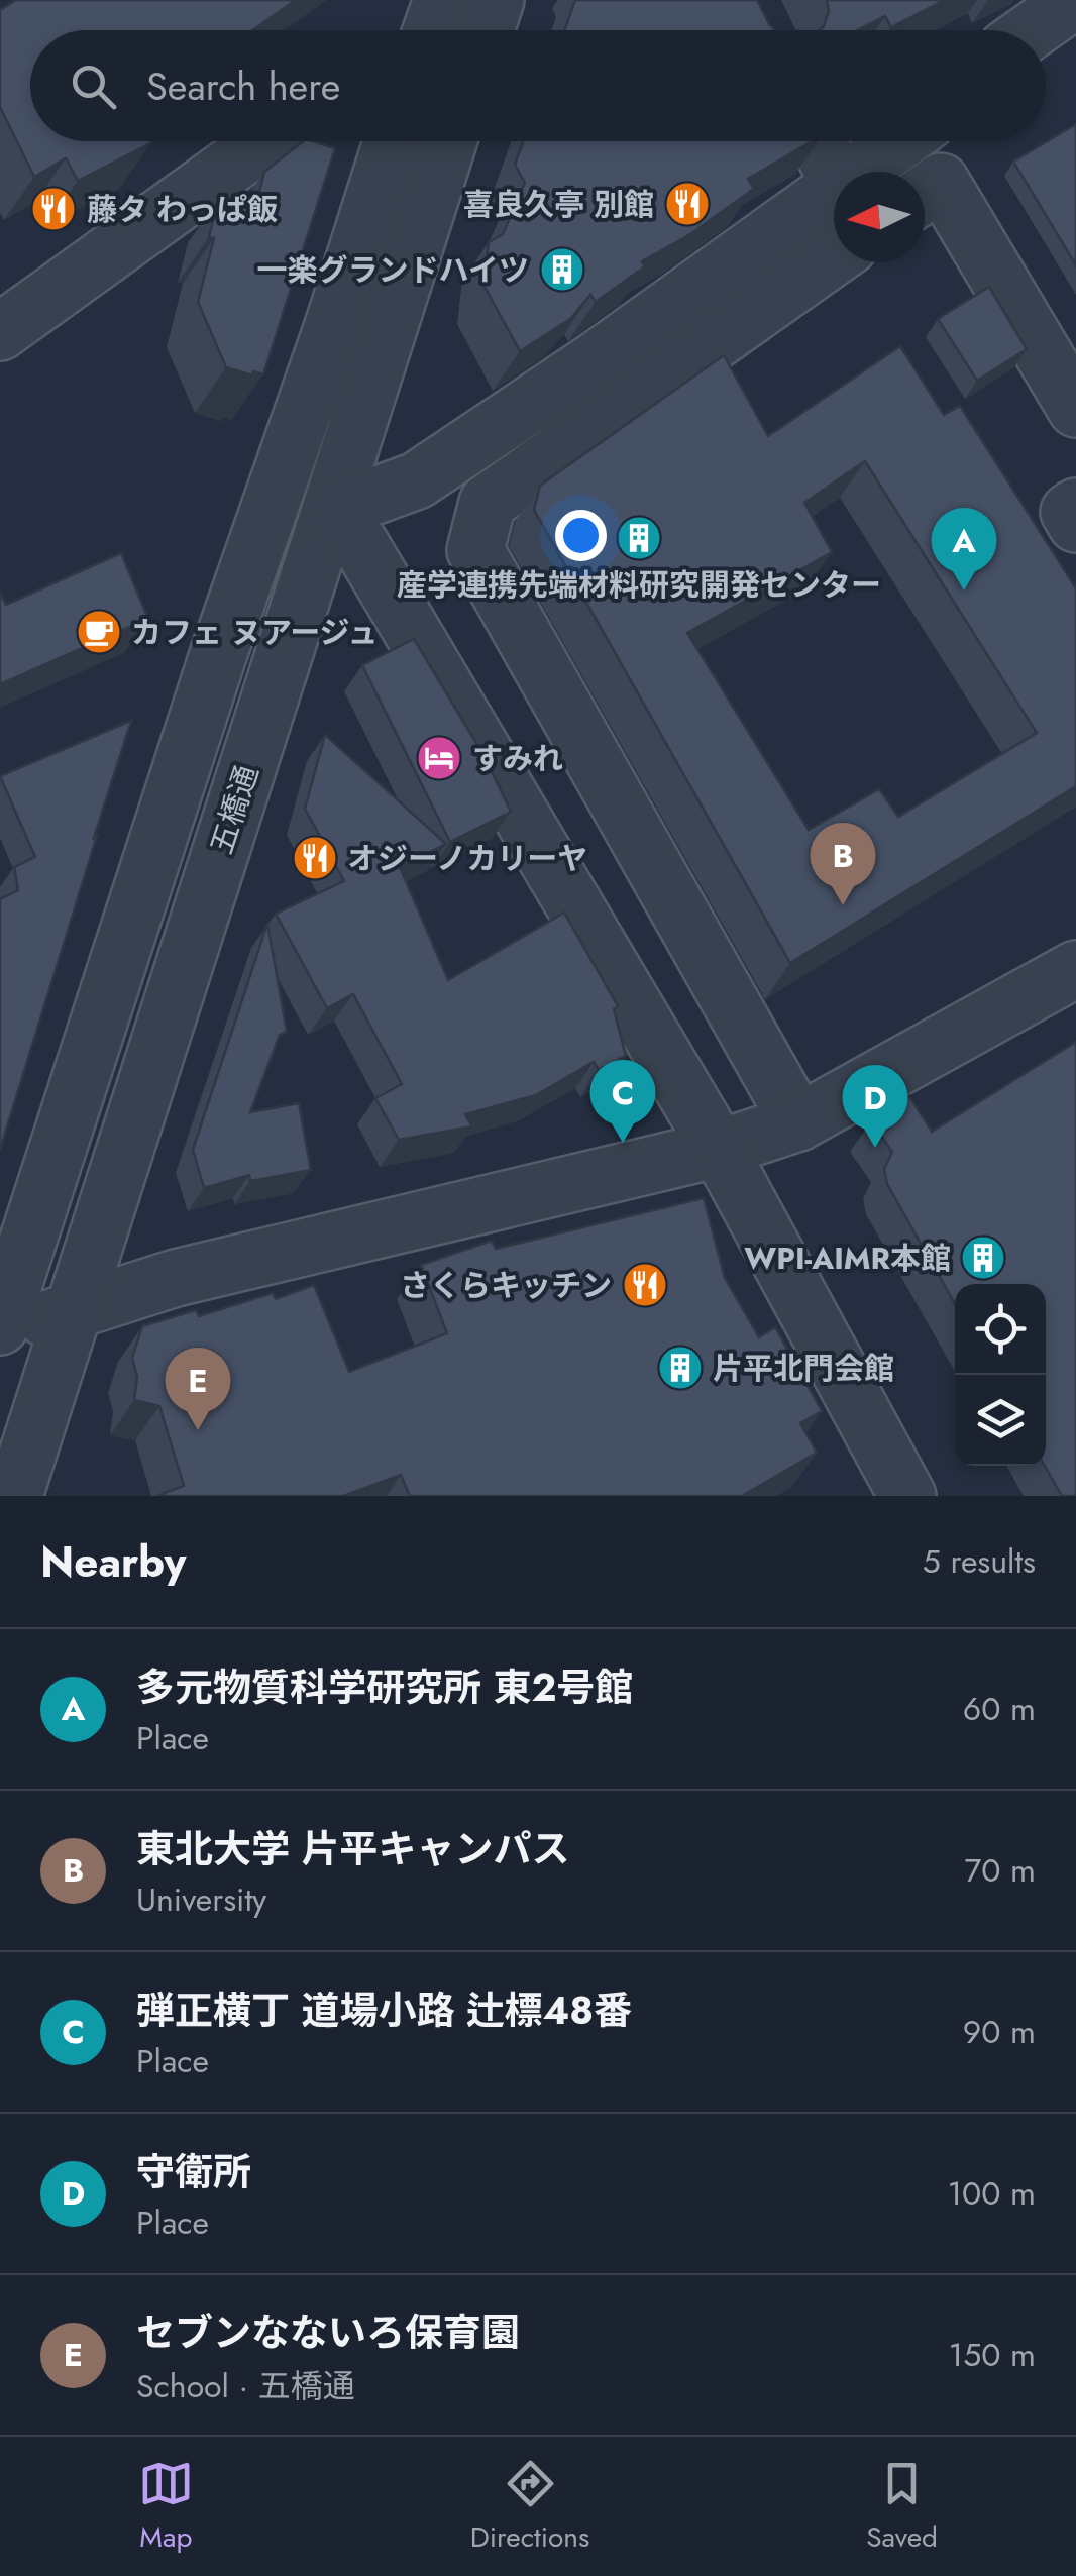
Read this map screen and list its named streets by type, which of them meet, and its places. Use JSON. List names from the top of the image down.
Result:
{
  "streets": {
    "street": ["五橋通"]
  },
  "places": {
    "restaurant": [
      "喜良久亭 別館",
      "藤タ わっぱ飯",
      "オジーノカリーヤ",
      "さくらキッチン"
    ],
    "building": [
      "一楽グランドハイツ",
      "産学連携先端材料研究開発センター",
      "WPI-AIMR本館",
      "片平北門会館"
    ],
    "cafe": ["カフェ ヌアージュ"],
    "hotel": ["すみれ"]
  },
  "north": "left",
  "page": {
    "search": "Search here",
    "pins": [
      "A",
      "B",
      "C",
      "D",
      "E"
    ],
    "heading": ["Nearby", "5 results"],
    "list": [
      {
        "mark": "A",
        "name": "多元物質科学研究所 東2号館",
        "note": "Place",
        "value": "60 m"
      },
      {
        "mark": "B",
        "name": "東北大学 片平キャンパス",
        "note": "University",
        "value": "70 m"
      },
      {
        "mark": "C",
        "name": "弾正横丁 道場小路 辻標48番",
        "note": "Place",
        "value": "90 m"
      },
      {
        "mark": "D",
        "name": "守衛所",
        "note": "Place",
        "value": "100 m"
      },
      {
        "mark": "E",
        "name": "セブンなないろ保育園",
        "note": "School · 五橋通",
        "value": "150 m"
      }
    ],
    "nav": ["Map", "Directions", "Saved"]
  }
}
